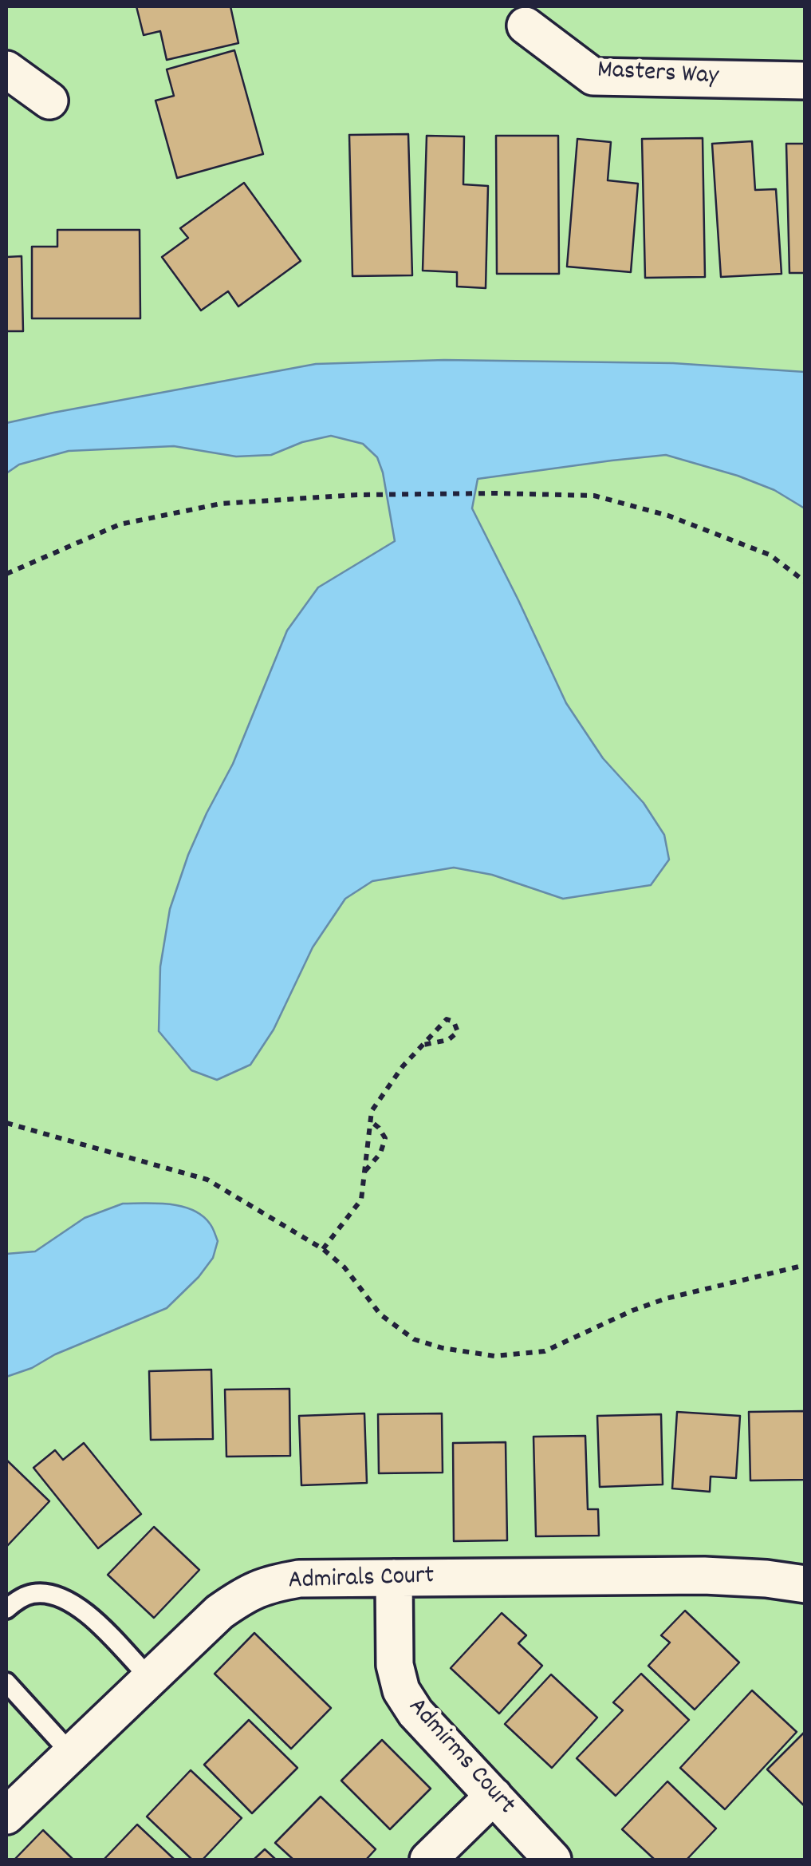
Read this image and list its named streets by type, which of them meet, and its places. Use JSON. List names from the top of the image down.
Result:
{
  "streets": {
    "street": ["Masters Way", "Admirals Court", "Admirms Court"]
  },
  "crossings": [
    ["Admirals Court", "Admirms Court"]
  ]
}
